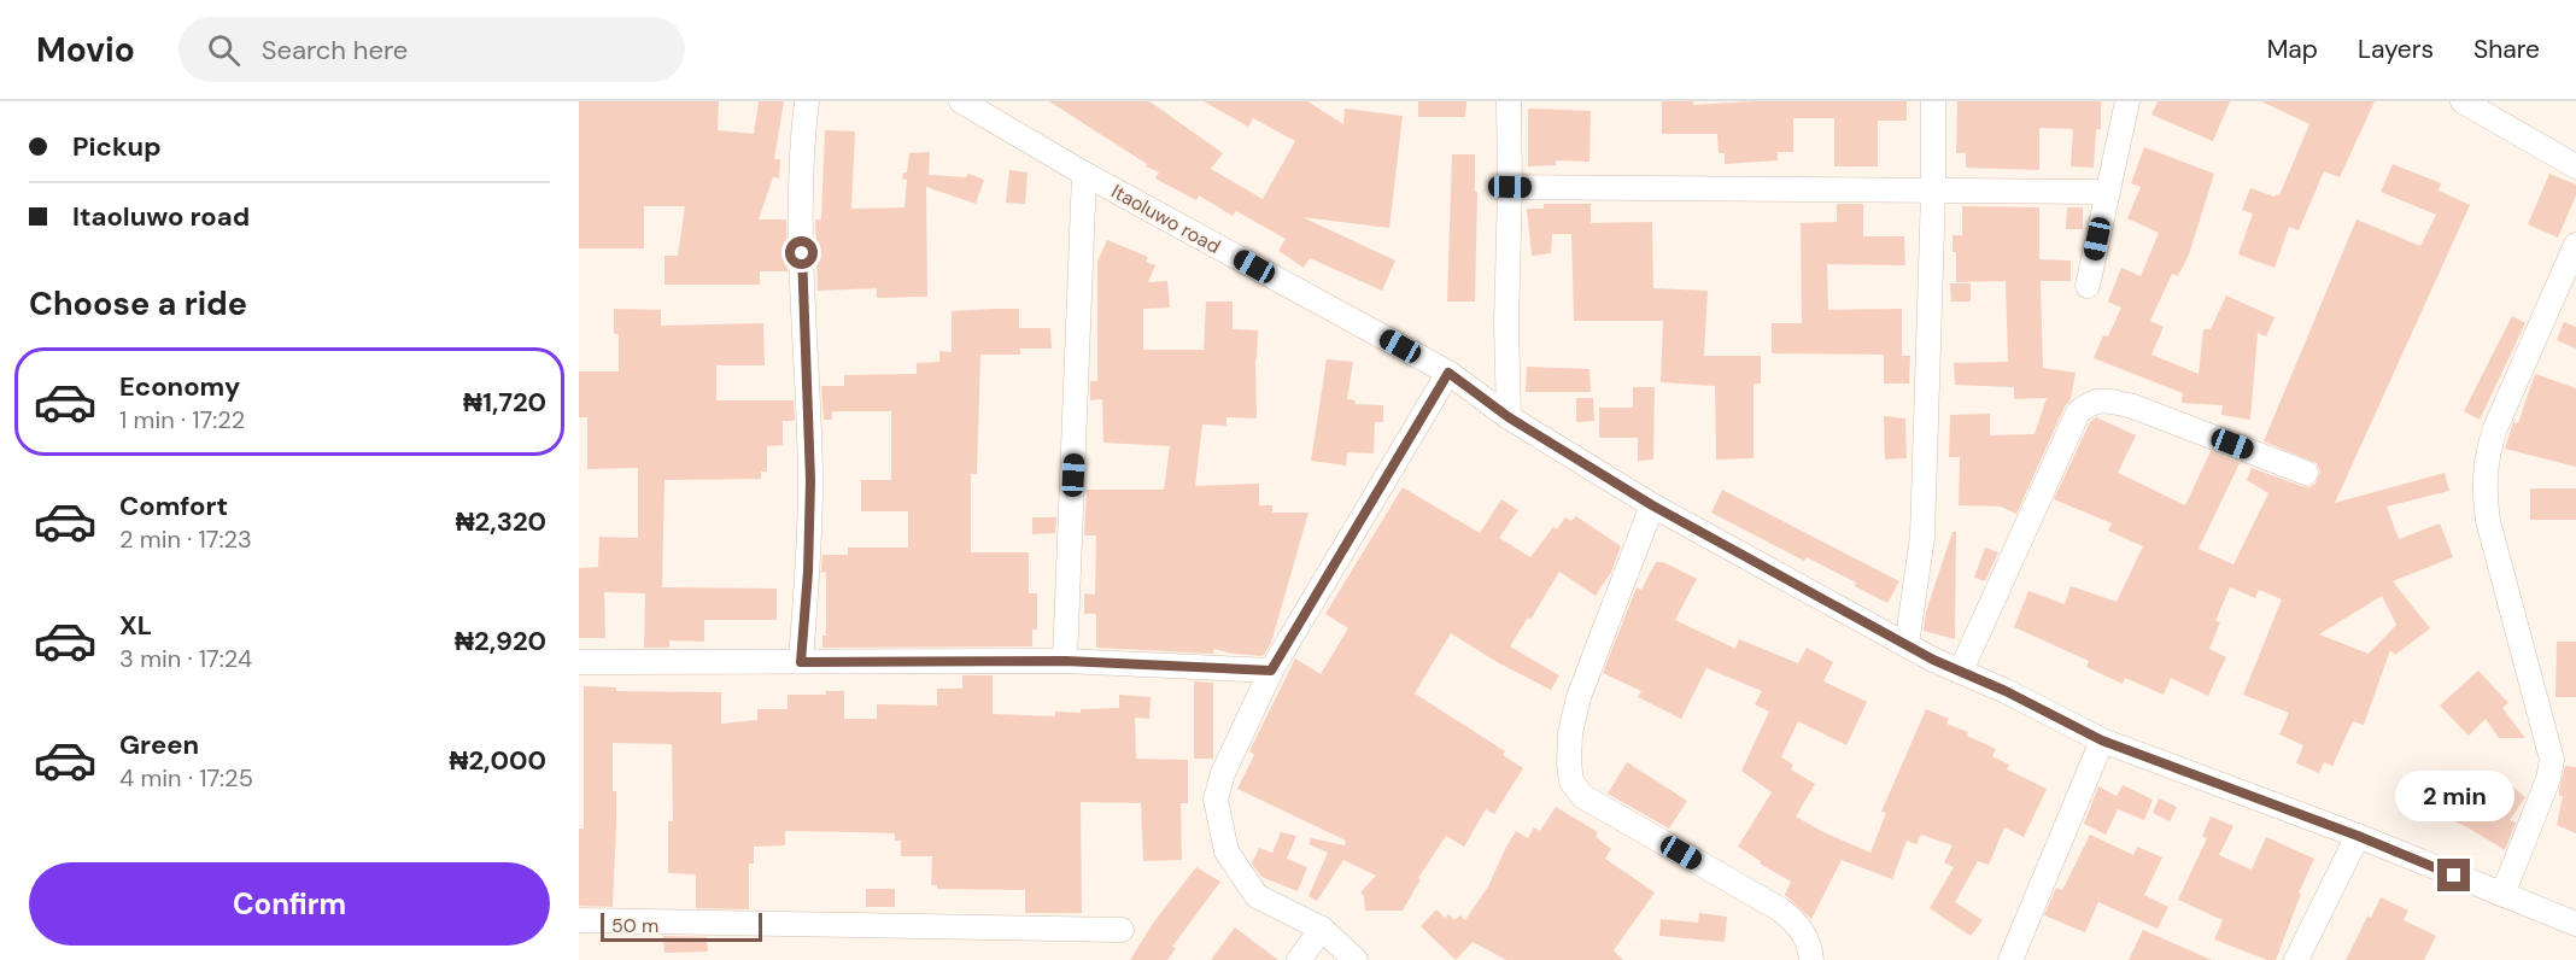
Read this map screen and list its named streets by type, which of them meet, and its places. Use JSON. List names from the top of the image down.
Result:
{
  "streets": {
    "street": ["Itaoluwo road"]
  },
  "scale_bar": "50 m",
  "page": {
    "header": "Movio",
    "search": "Search here",
    "nav": ["Map", "Layers", "Share"],
    "banner": ["Pickup", "Itaoluwo road"],
    "heading": "Choose a ride",
    "list": [
      {
        "name": "Economy",
        "note": "1 min · 17:22",
        "value": "₦1,720"
      },
      {
        "name": "Comfort",
        "note": "2 min · 17:23",
        "value": "₦2,320"
      },
      {
        "name": "XL",
        "note": "3 min · 17:24",
        "value": "₦2,920"
      },
      {
        "name": "Green",
        "note": "4 min · 17:25",
        "value": "₦2,000"
      }
    ],
    "bubble": "2 min",
    "buttons": "Confirm",
    "scale": "50 m"
  }
}
